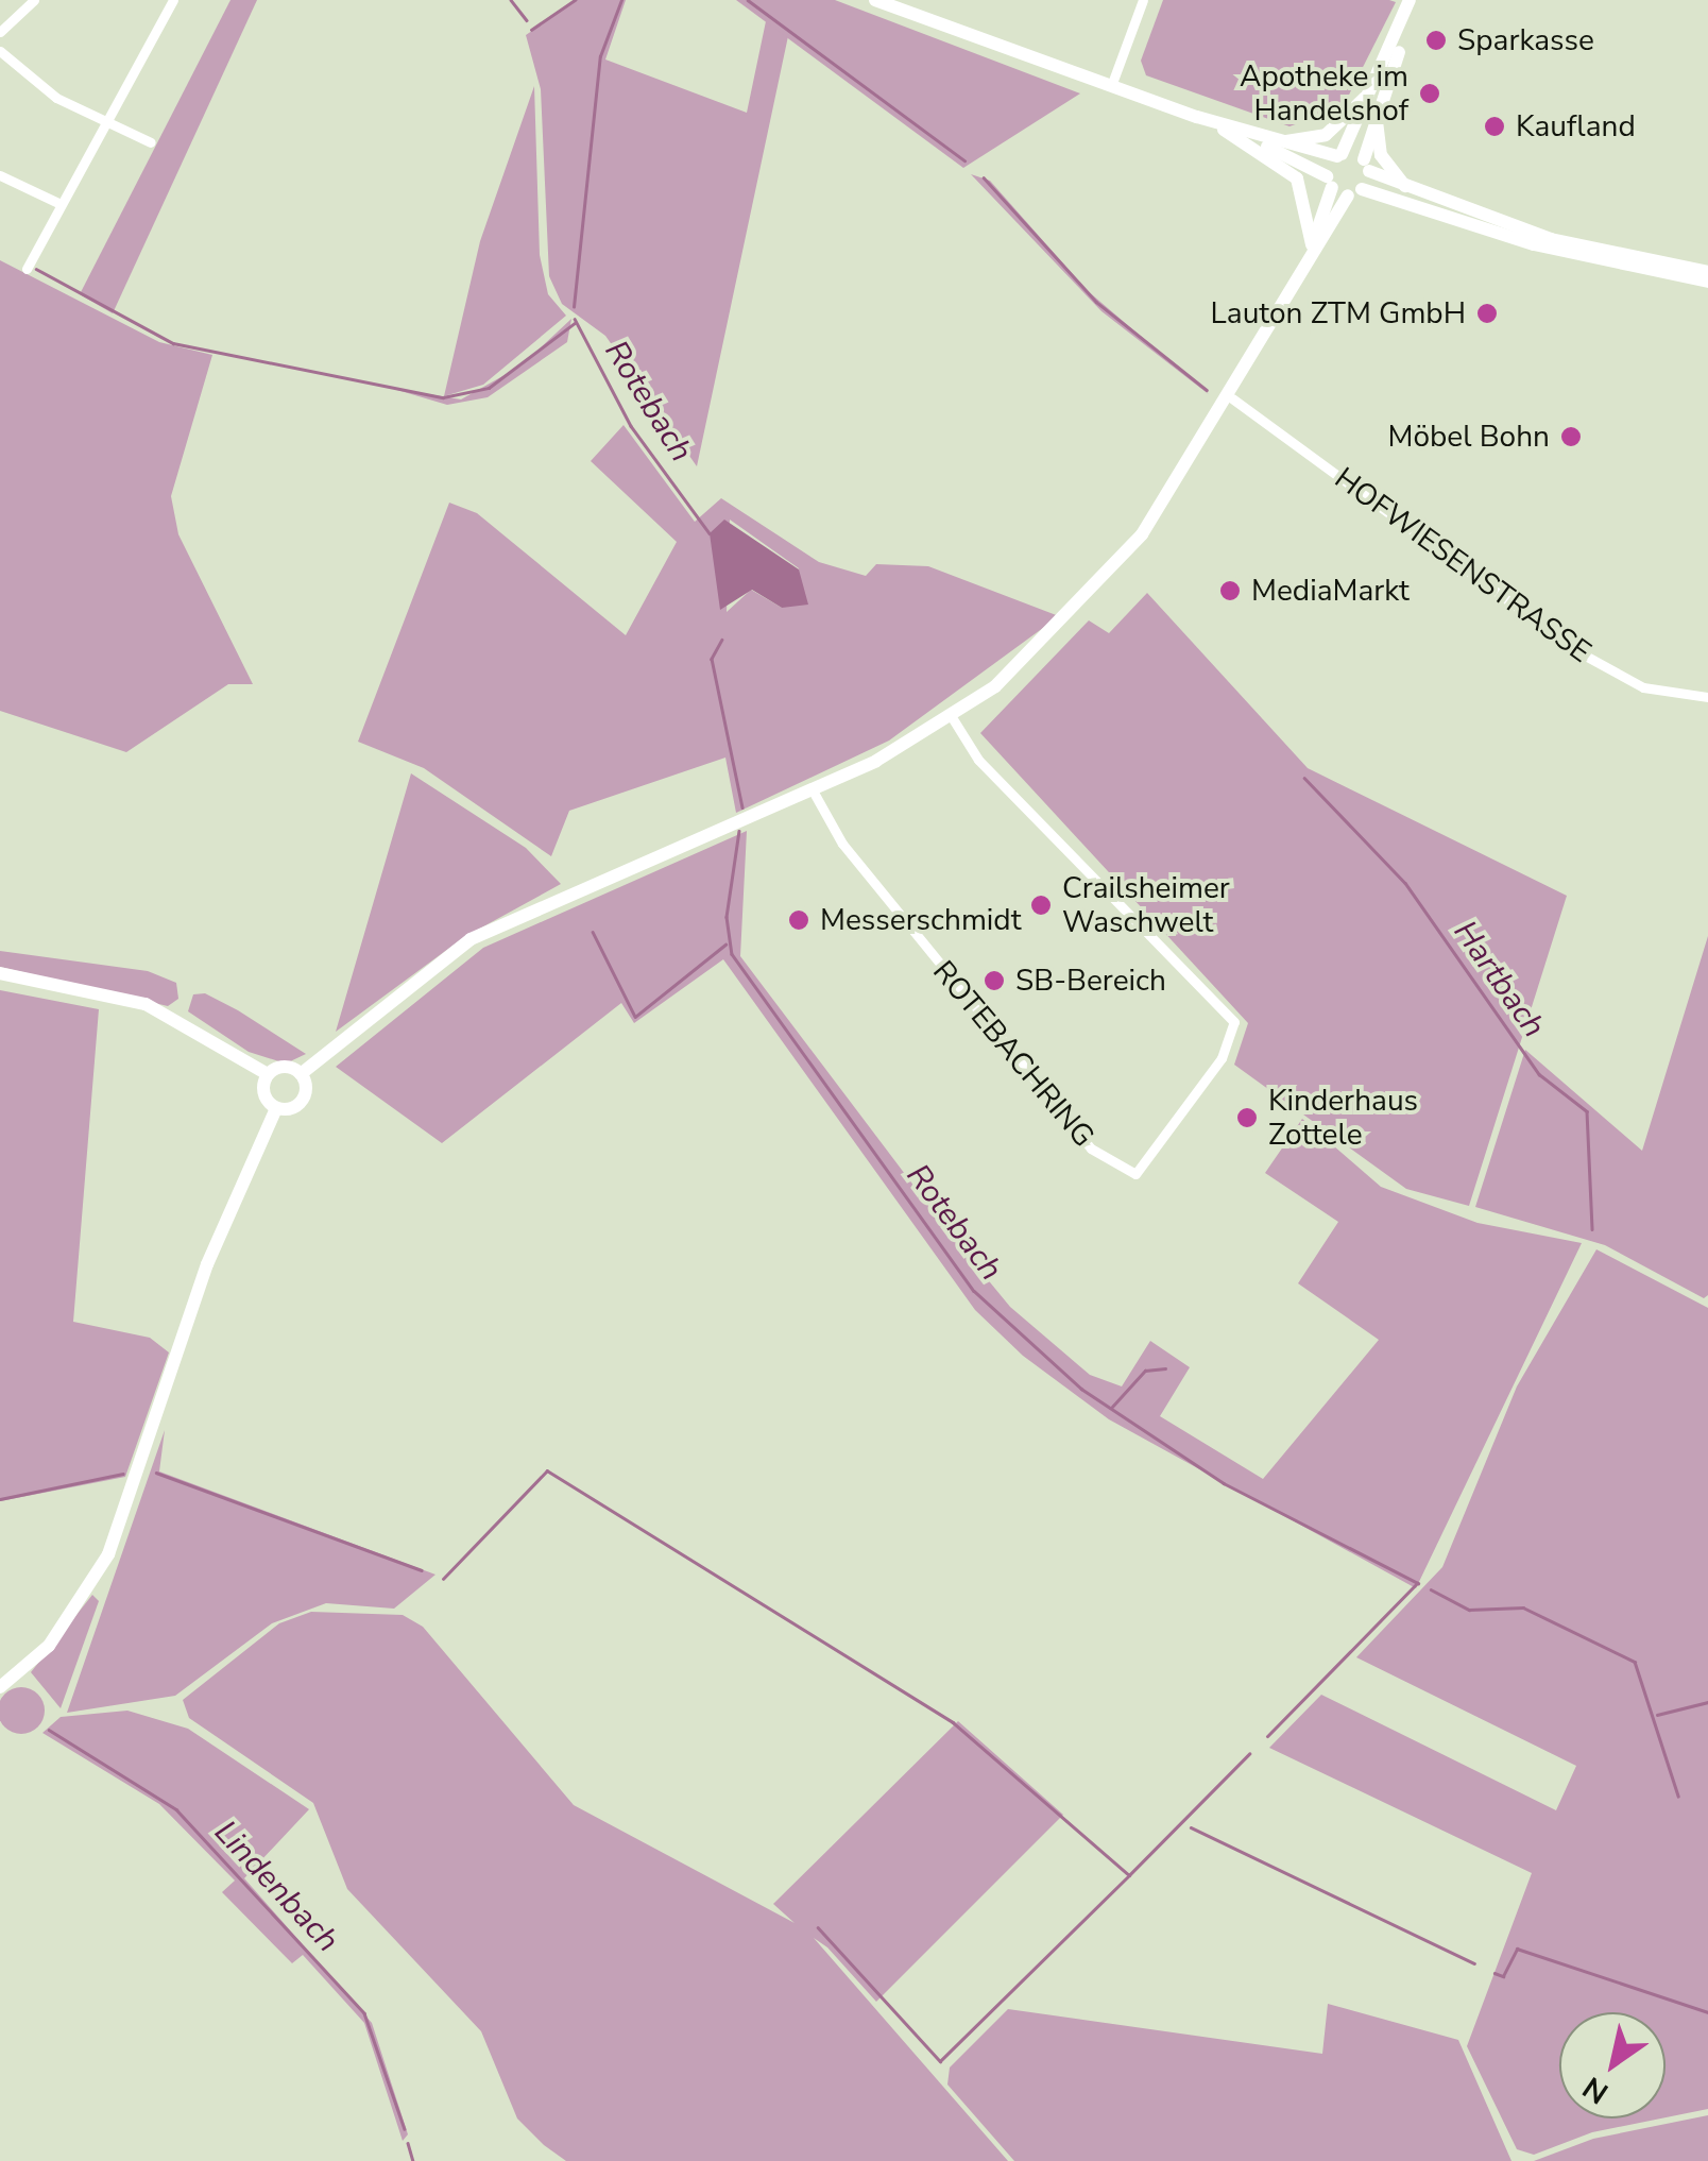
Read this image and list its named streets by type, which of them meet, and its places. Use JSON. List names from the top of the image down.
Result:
{
  "streets": {
    "street": ["HOFWIESENSTRASSE", "ROTEBACHRING"]
  },
  "water": ["Rotebach", "Hartbach", "Lindenbach"],
  "places": [
    "Sparkasse",
    "Apotheke im Handelshof",
    "Kaufland",
    "Lauton ZTM GmbH",
    "Möbel Bohn",
    "MediaMarkt",
    "Crailsheimer Waschwelt",
    "Messerschmidt",
    "SB-Bereich",
    "Kinderhaus Zottele"
  ],
  "north": "bottom left"
}
